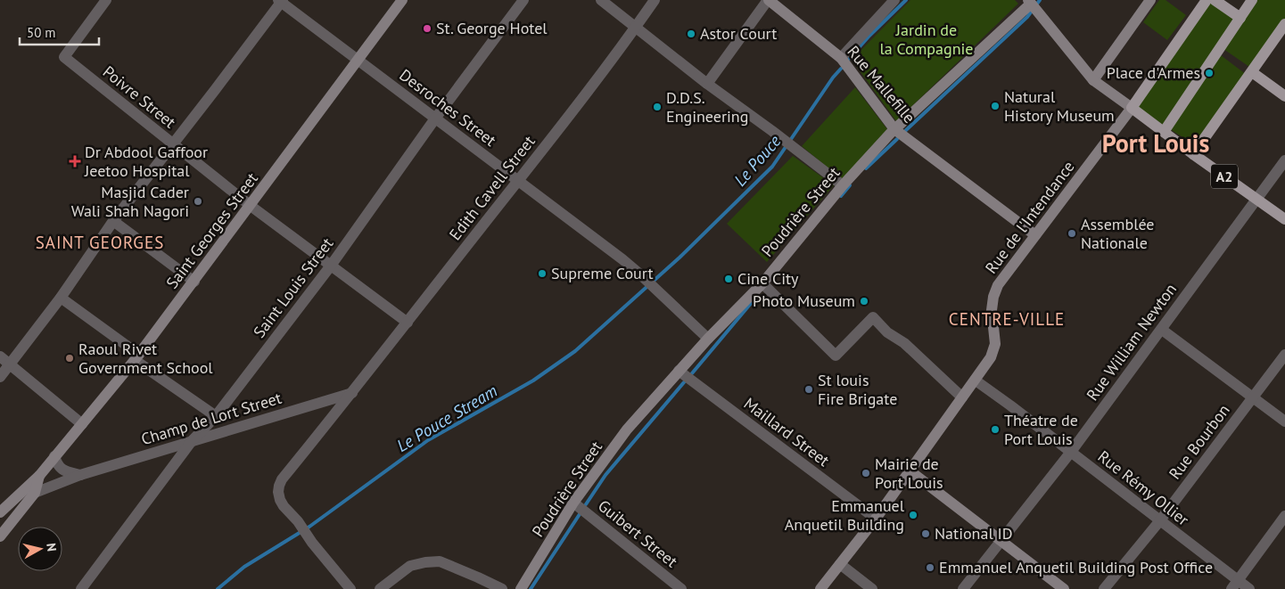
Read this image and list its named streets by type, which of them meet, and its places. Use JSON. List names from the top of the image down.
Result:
{
  "streets": {
    "main road": ["A2"],
    "street": [
      "Rue Mallefille",
      "Poivre Street",
      "Desroches Street",
      "Edith Cavell Street",
      "Poudrière Street",
      "Rue de l'Intendance",
      "Saint Georges Street",
      "Saint Louis Street",
      "Rue William Newton",
      "Champ de Lort Street",
      "Maillard Street",
      "Rue Bourbon",
      "Rue Rémy Ollier",
      "Guibert Street"
    ]
  },
  "crossings": [
    ["Rue Mallefille", "Poudrière Street"],
    ["Rue Mallefille", "Rue de l'Intendance"],
    ["Poivre Street", "Edith Cavell Street"],
    ["Poivre Street", "Saint Georges Street"],
    ["Poivre Street", "Saint Louis Street"],
    ["Desroches Street", "Edith Cavell Street"],
    ["Desroches Street", "Poudrière Street"],
    ["Desroches Street", "Saint Georges Street"],
    ["Desroches Street", "Saint Louis Street"],
    ["A2", "Rue William Newton"],
    ["Edith Cavell Street", "Champ de Lort Street"],
    ["Poudrière Street", "Maillard Street"],
    ["Poudrière Street", "Guibert Street"],
    ["Rue de l'Intendance", "Maillard Street"],
    ["Rue de l'Intendance", "Rue Rémy Ollier"],
    ["Saint Georges Street", "Champ de Lort Street"],
    ["Saint Louis Street", "Champ de Lort Street"],
    ["Rue William Newton", "Rue Rémy Ollier"],
    ["Rue Bourbon", "Rue Rémy Ollier"]
  ],
  "districts": ["Port Louis", "SAINT GEORGES", "CENTRE-VILLE"],
  "water": ["Le Pouce", "Le Pouce Stream"],
  "parks": ["Jardin de la Compagnie"],
  "places": {
    "other": [
      "St. George Hotel",
      "Astor Court",
      "Place d'Armes",
      "Natural History Museum",
      "D.D.S. Engineering",
      "Masjid Cader Wali Shah Nagori",
      "Assemblée Nationale",
      "Supreme Court",
      "Cine City",
      "Photo Museum",
      "Raoul Rivet Government School",
      "St louis Fire Brigate",
      "Théatre de Port Louis",
      "Mairie de Port Louis",
      "Emmanuel Anquetil Building",
      "National ID",
      "Emmanuel Anquetil Building Post Office"
    ],
    "health": ["Dr Abdool Gaffoor Jeetoo Hospital"]
  },
  "scale_bar": "50 m",
  "north": "right"
}
